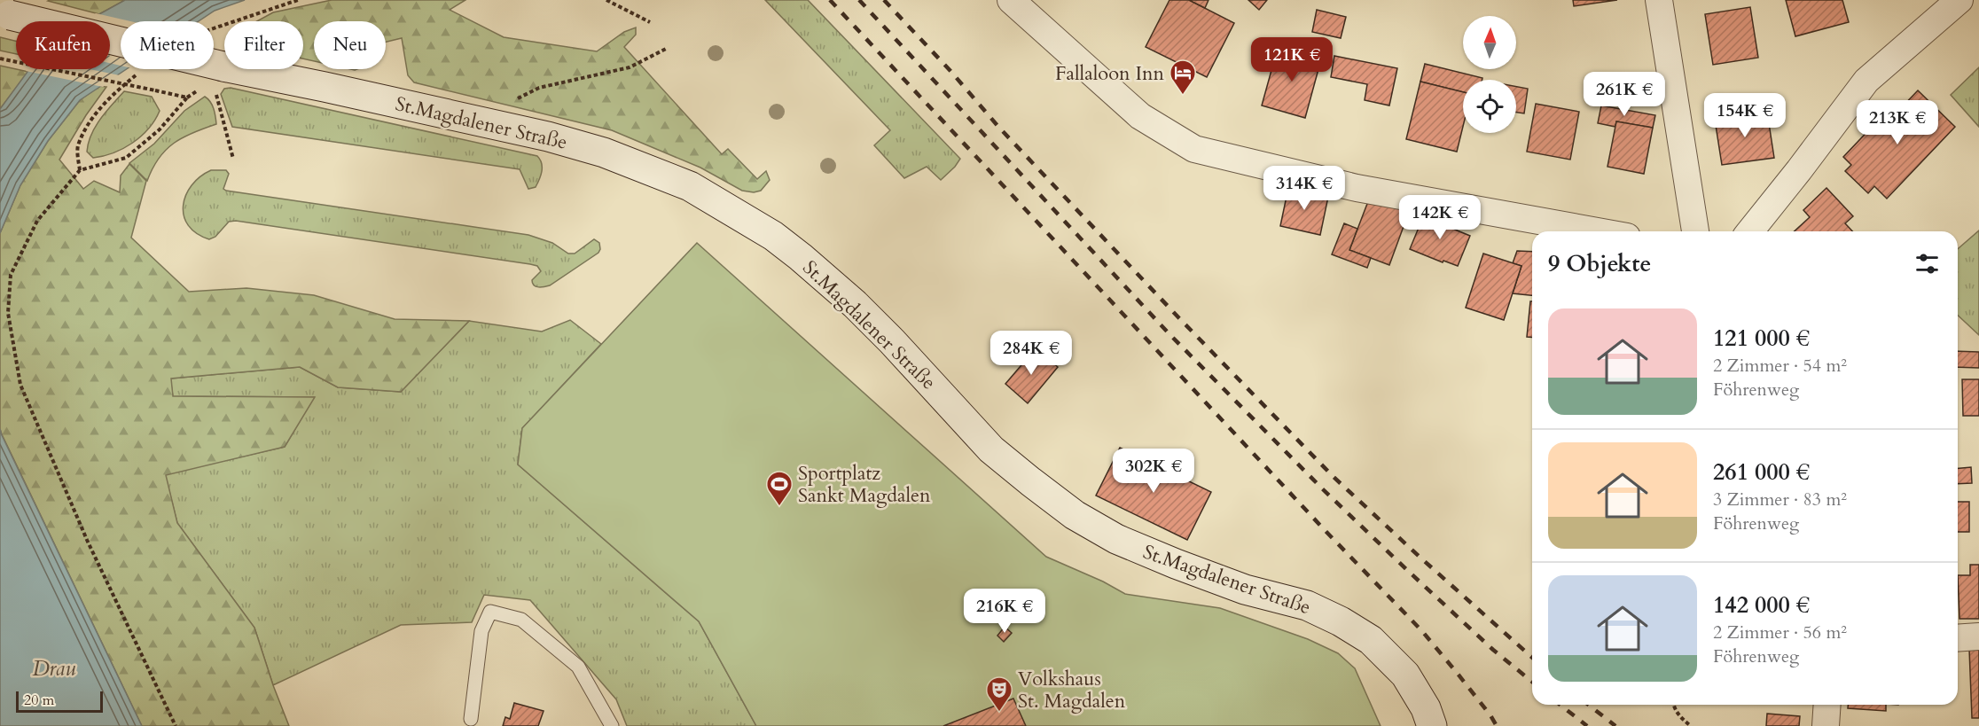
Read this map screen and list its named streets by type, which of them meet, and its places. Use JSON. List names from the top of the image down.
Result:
{
  "streets": {
    "street": ["St.Magdalener Straße"]
  },
  "water": ["Drau"],
  "places": {
    "hotel": ["Fallaloon Inn"],
    "sports": ["Sportplatz Sankt Magdalen"],
    "theatre": ["Volkshaus St. Magdalen"]
  },
  "scale_bar": "20 m",
  "north": "top",
  "page": {
    "chip": [
      "Kaufen",
      "Mieten",
      "Filter",
      "Neu"
    ],
    "price": [
      "121K €",
      "261K €",
      "154K €",
      "213K €",
      "314K €",
      "142K €",
      "284K €",
      "302K €",
      "216K €"
    ],
    "heading": "9 Objekte",
    "list": [
      {
        "name": "121 000 €",
        "note": "2 Zimmer · 54 m² · Föhrenweg"
      },
      {
        "name": "261 000 €",
        "note": "3 Zimmer · 83 m² · Föhrenweg"
      },
      {
        "name": "142 000 €",
        "note": "2 Zimmer · 56 m² · Föhrenweg"
      }
    ],
    "scale": "20 m"
  }
}
